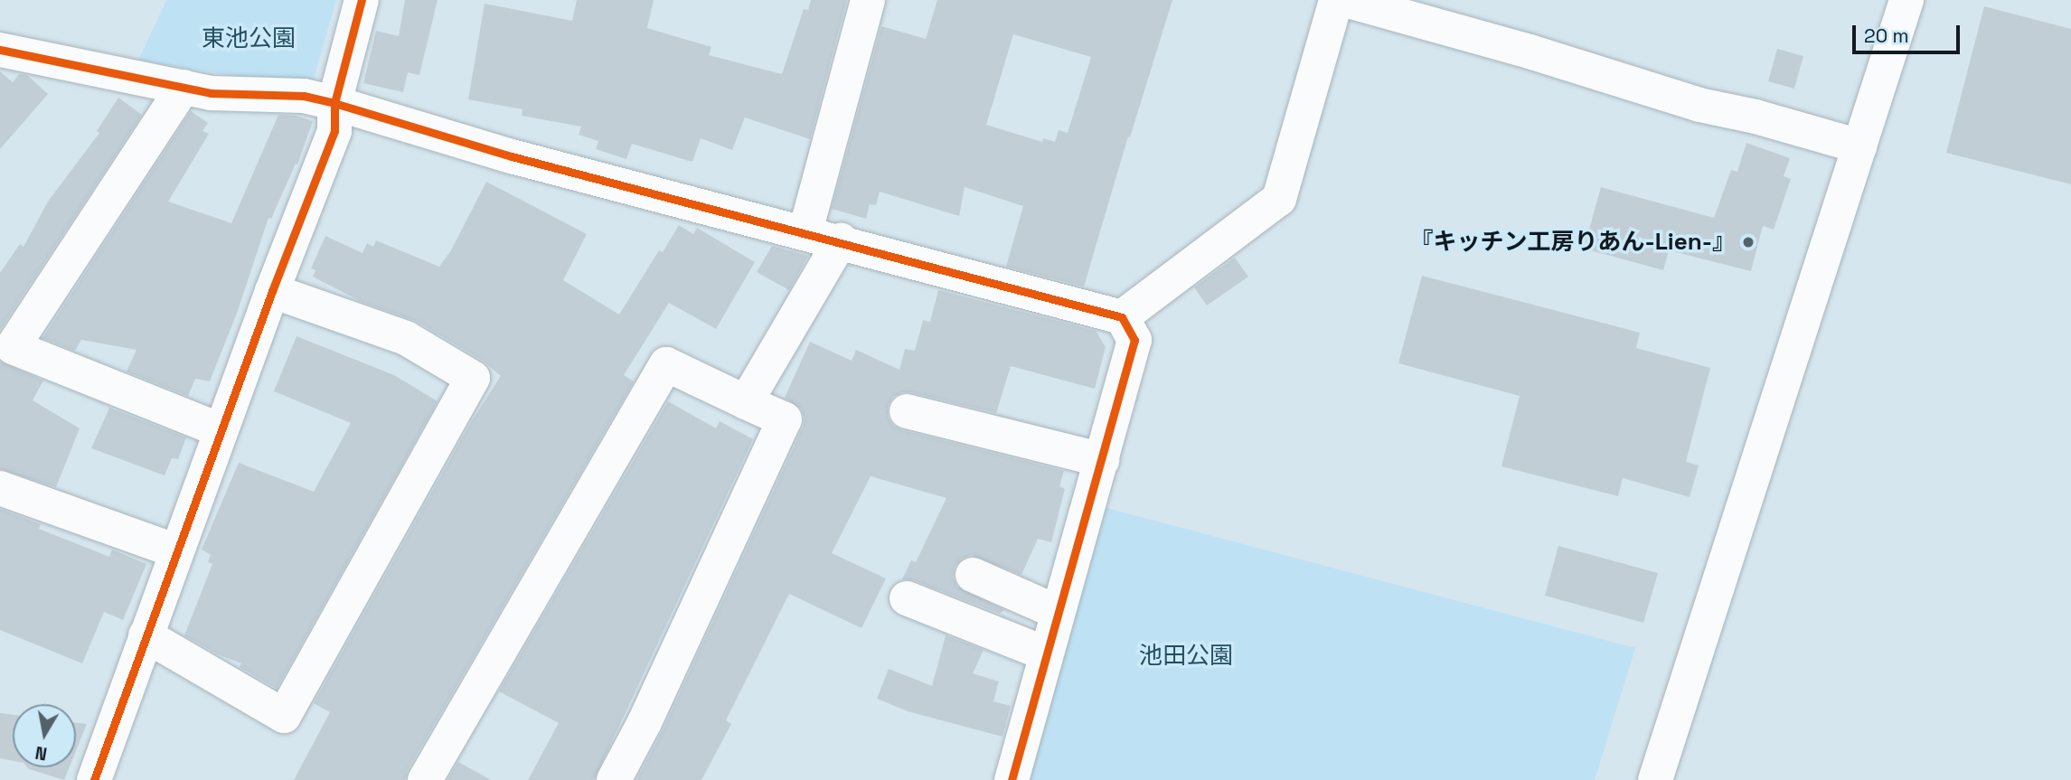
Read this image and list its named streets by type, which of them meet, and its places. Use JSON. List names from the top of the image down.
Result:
{
  "parks": ["東池公園", "池田公園"],
  "places": ["『キッチン工房りあん-Lien-』"],
  "scale_bar": "20 m",
  "north": "bottom"
}
